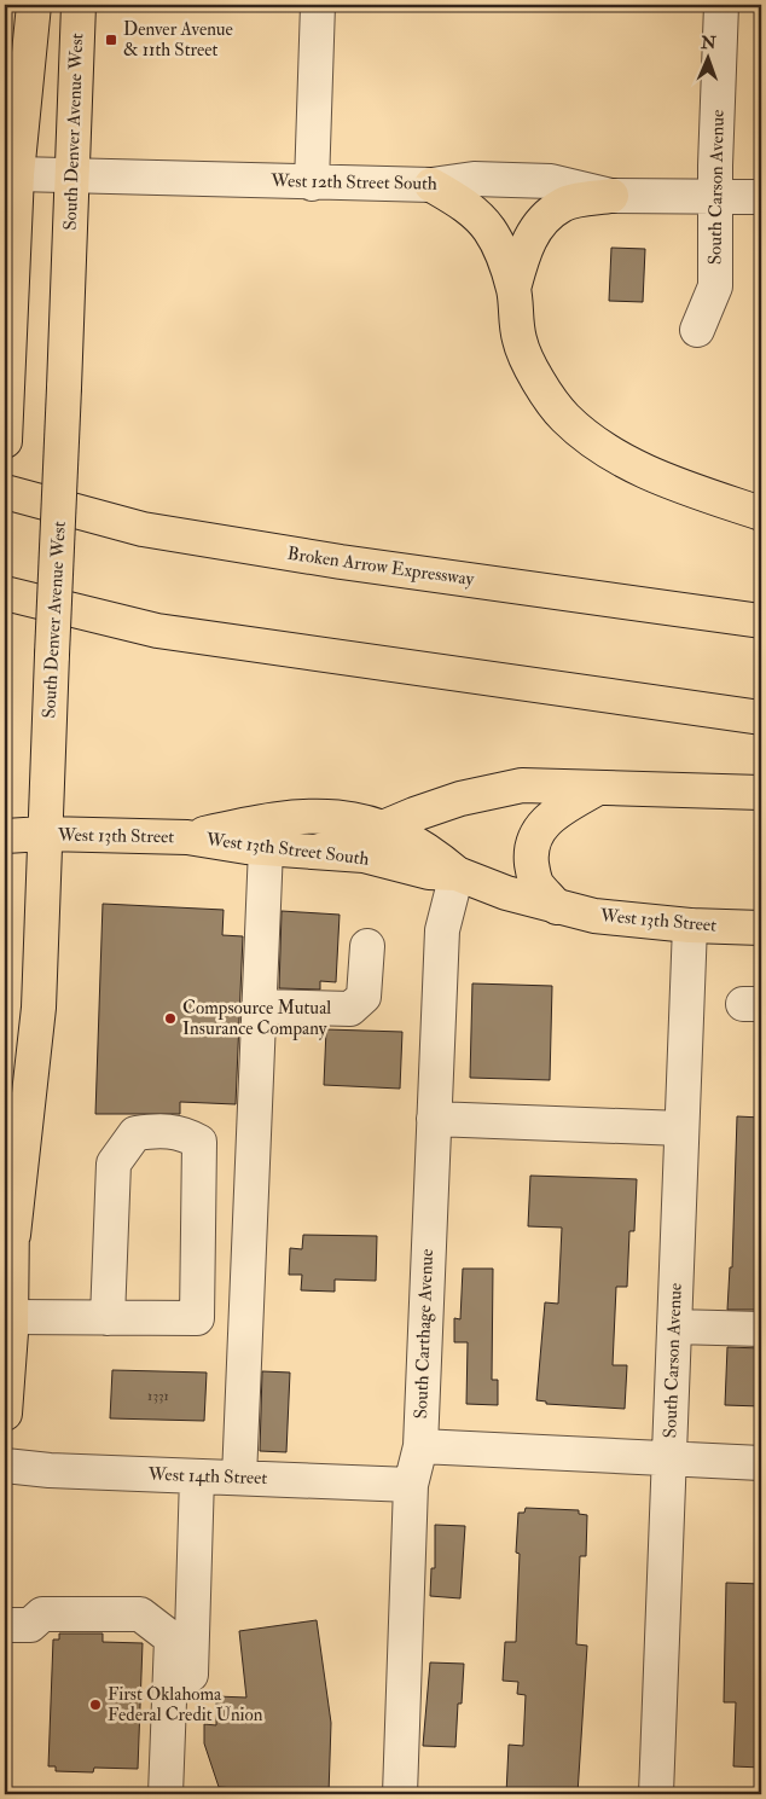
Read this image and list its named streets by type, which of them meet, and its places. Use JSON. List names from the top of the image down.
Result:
{
  "streets": {
    "main road": [
      "South Denver Avenue West",
      "Broken Arrow Expressway",
      "West 13th Street",
      "West 13th Street South"
    ],
    "street": [
      "West 12th Street South",
      "South Carson Avenue",
      "South Carthage Avenue",
      "West 14th Street"
    ]
  },
  "crossings": [
    ["South Denver Avenue West", "West 12th Street South"],
    ["South Denver Avenue West", "West 13th Street"],
    ["West 12th Street South", "South Carson Avenue"],
    ["South Carson Avenue", "West 13th Street"],
    ["West 13th Street", "West 13th Street South"],
    ["West 13th Street South", "South Carthage Avenue"],
    ["South Carthage Avenue", "West 14th Street"]
  ],
  "places": {
    "transit": ["Denver Avenue & 11th Street"],
    "other": ["Compsource Mutual Insurance Company", "First Oklahoma Federal Credit Union"]
  },
  "house_numbers": ["1331"],
  "north": "top"
}
